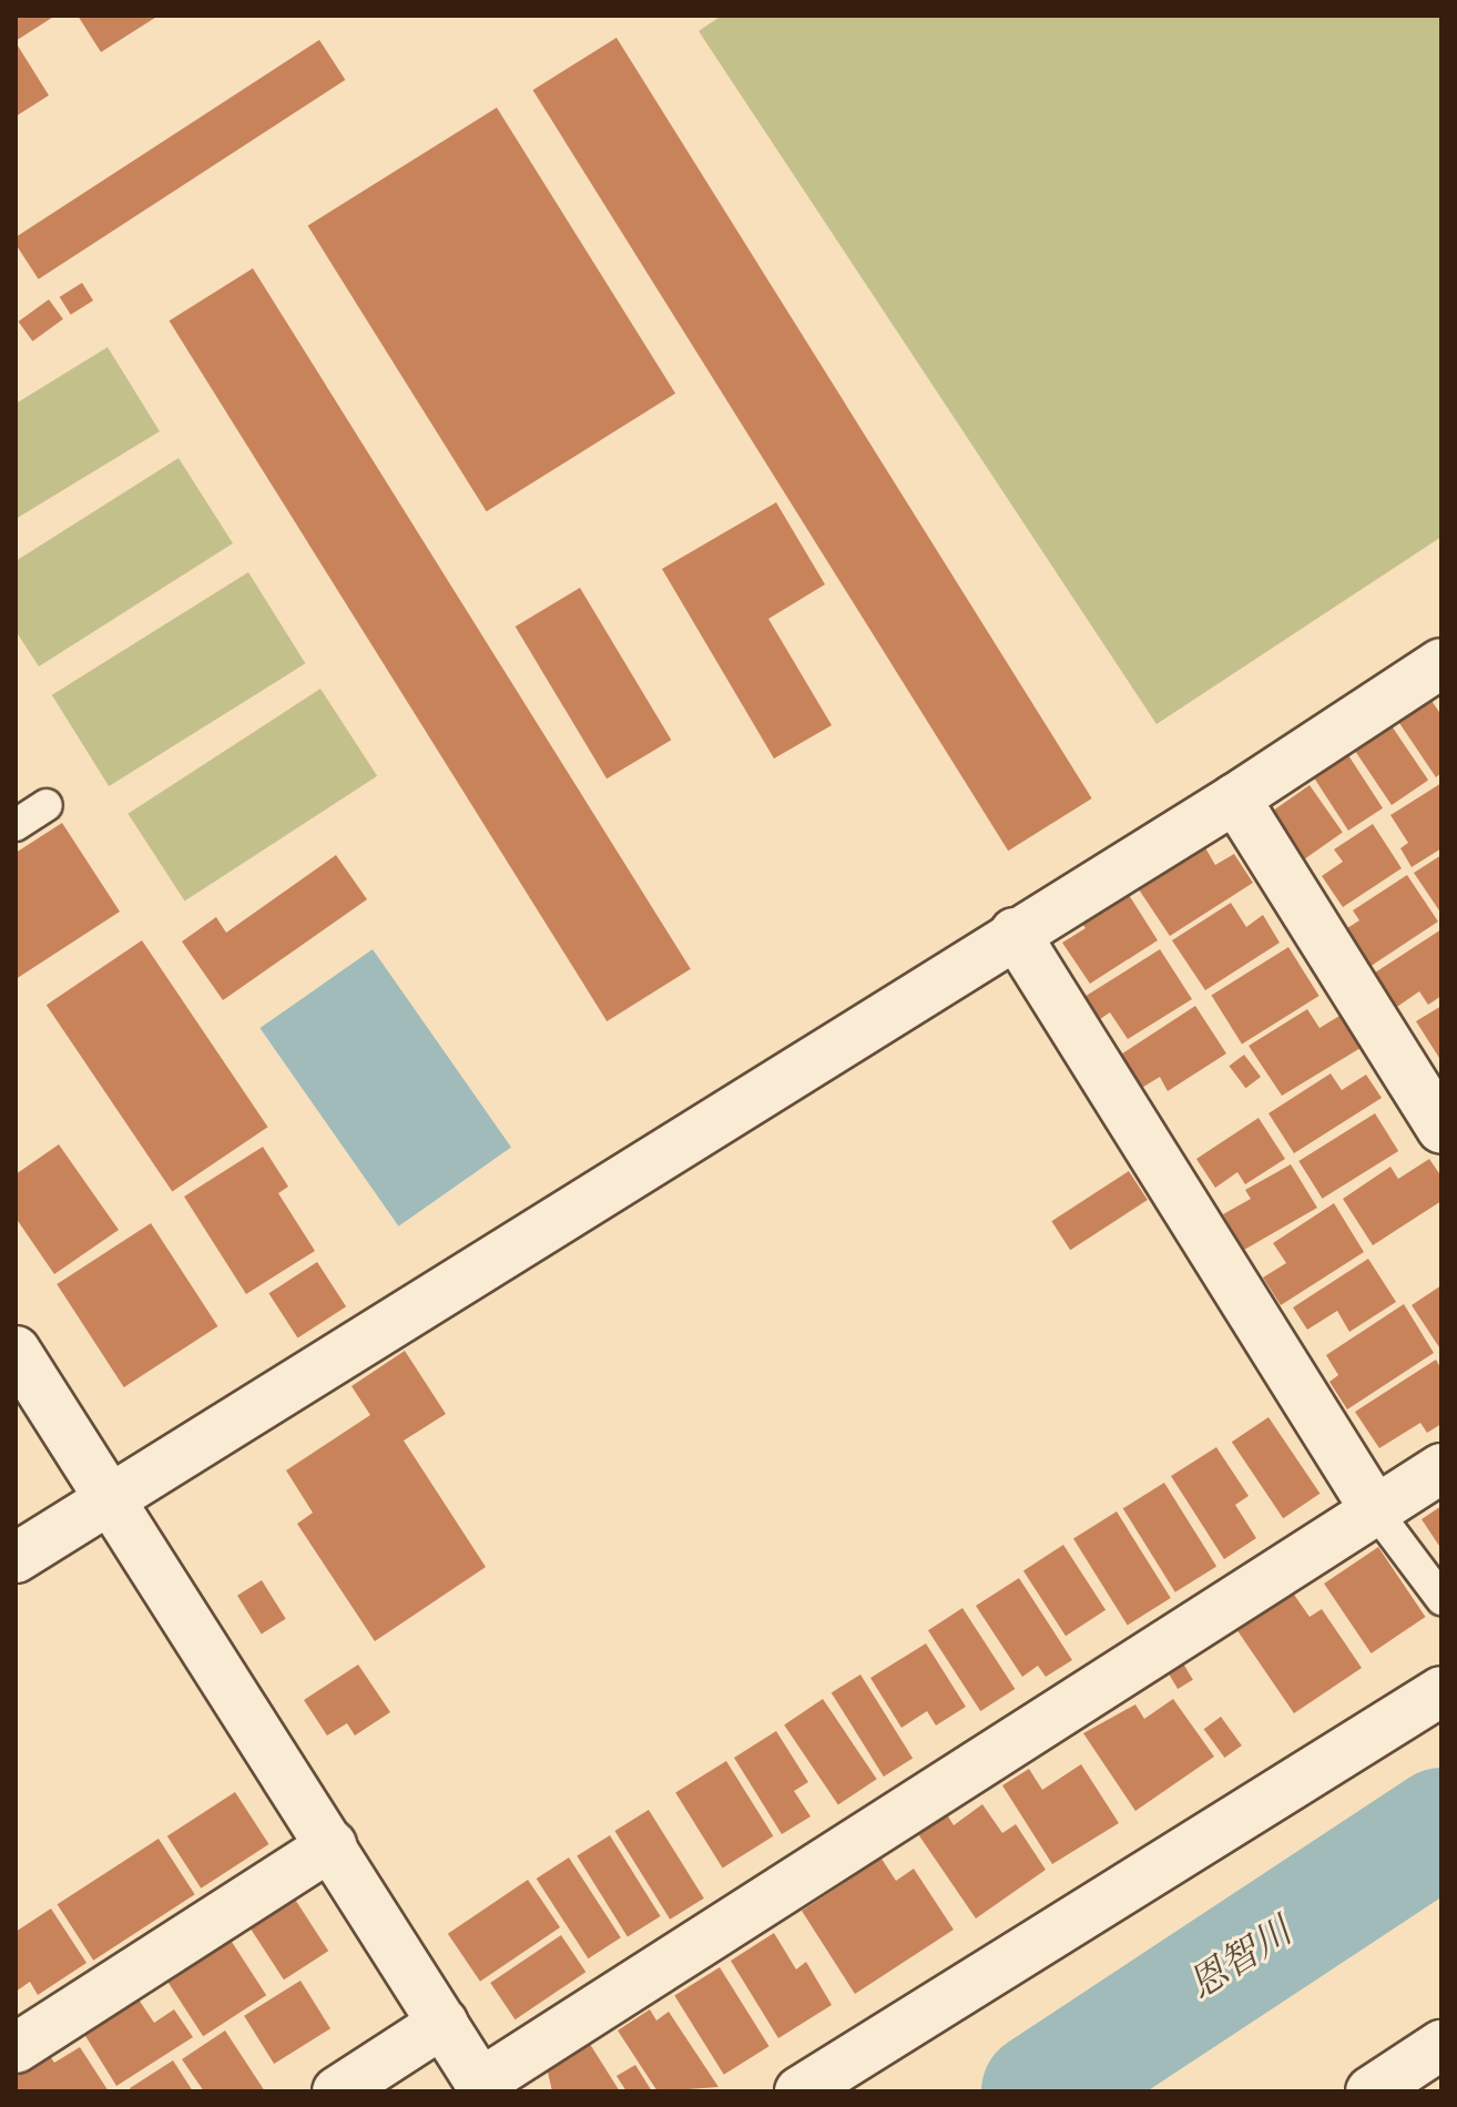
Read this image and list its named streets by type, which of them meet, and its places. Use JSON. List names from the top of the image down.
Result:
{
  "water": ["恩智川"]
}
